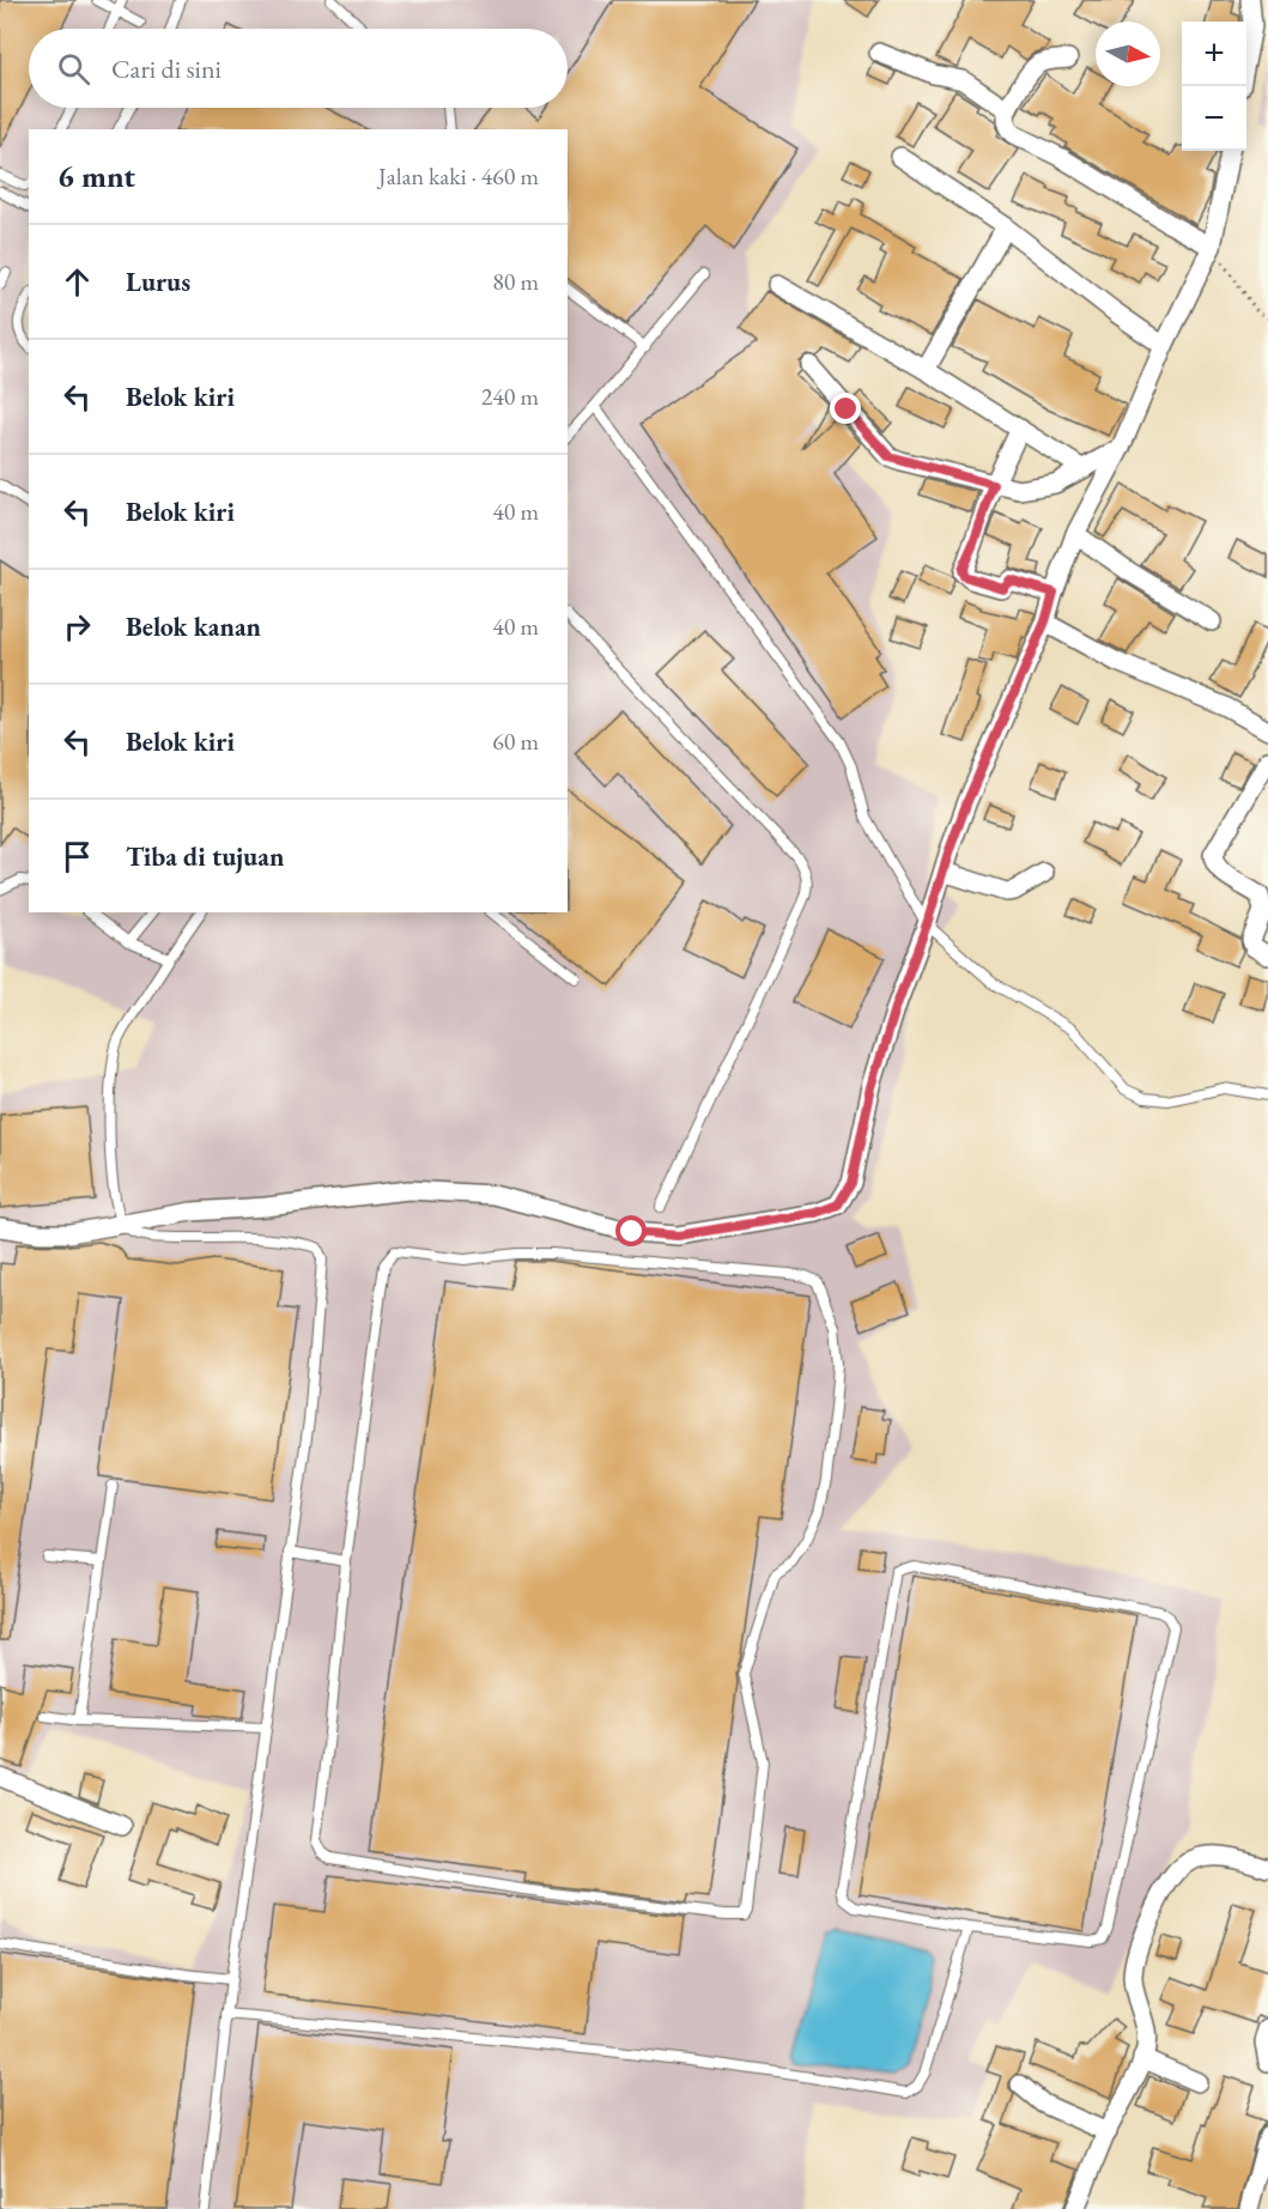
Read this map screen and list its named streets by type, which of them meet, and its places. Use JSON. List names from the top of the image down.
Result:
{
  "north": "right",
  "page": {
    "map_buttons": ["+", "−"],
    "search": "Cari di sini",
    "heading": ["6 mnt", "Jalan kaki · 460 m"],
    "list": [
      ["Lurus", "80 m"],
      ["Belok kiri", "240 m"],
      ["Belok kiri", "40 m"],
      ["Belok kanan", "40 m"],
      ["Belok kiri", "60 m"],
      "Tiba di tujuan"
    ]
  }
}
